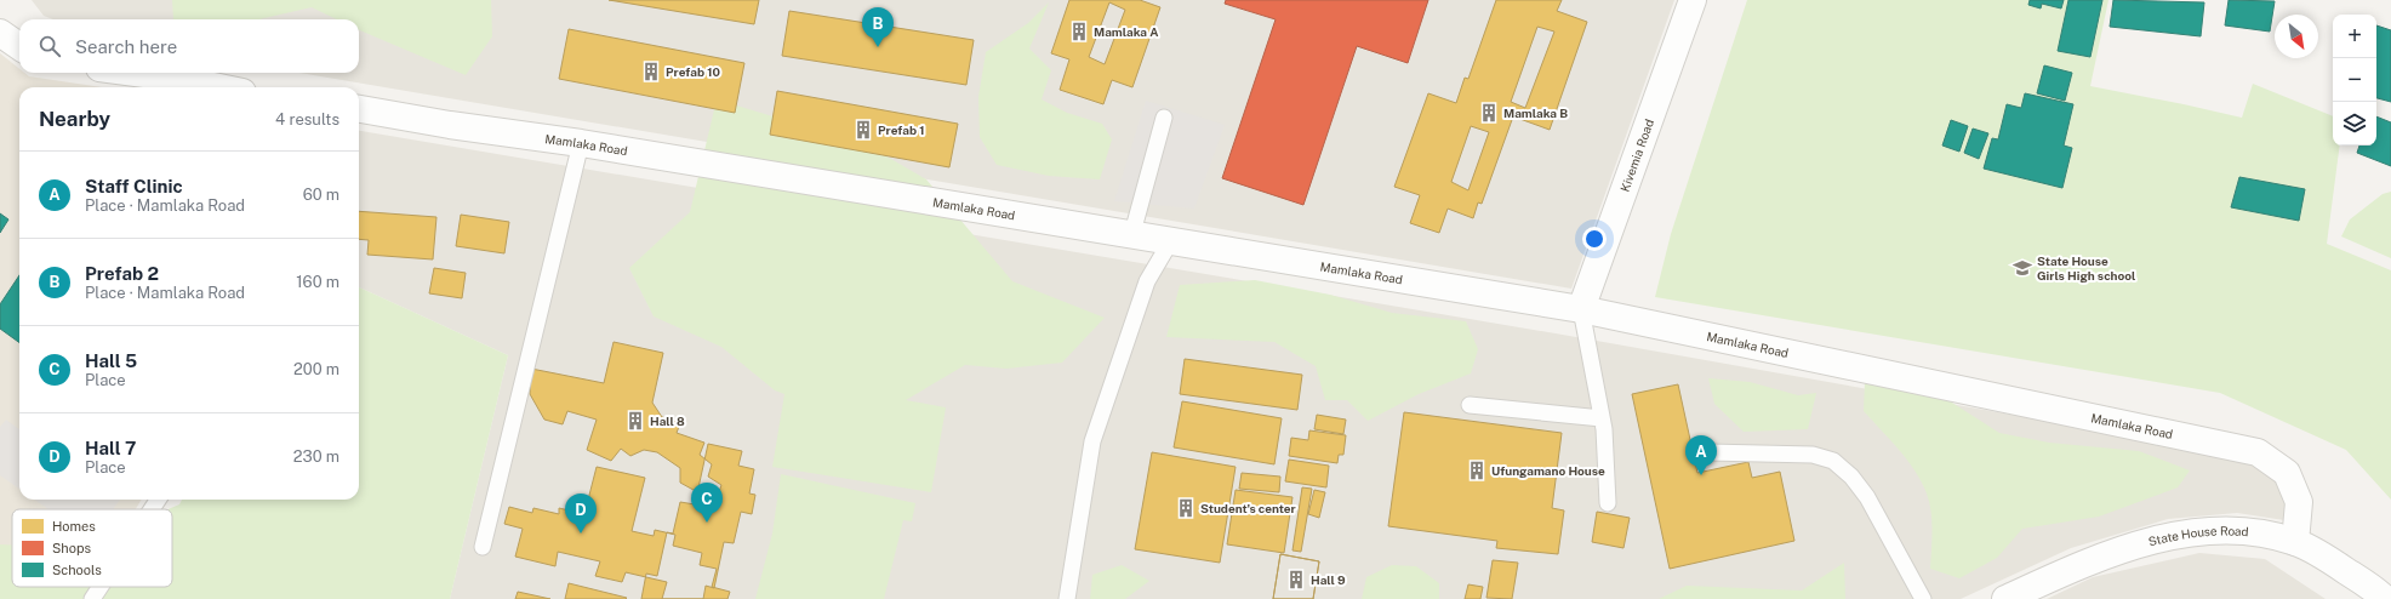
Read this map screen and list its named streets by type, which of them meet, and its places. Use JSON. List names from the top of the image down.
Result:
{
  "streets": {
    "street": ["Mamlaka Road", "Kivemia Road", "State House Road"]
  },
  "crossings": [
    ["Mamlaka Road", "Kivemia Road"],
    ["Mamlaka Road", "State House Road"]
  ],
  "places": {
    "building": [
      "Mamlaka A",
      "Prefab 10",
      "Mamlaka B",
      "Prefab 1",
      "Hall 8",
      "Ufungamano House",
      "Student's center",
      "Hall 9"
    ],
    "school or university": ["State House Girls High school"]
  },
  "legend": ["Homes", "Shops", "Schools"],
  "north": "bottom right",
  "page": {
    "pins": [
      "B",
      "A",
      "C",
      "D"
    ],
    "map_buttons": ["+", "−"],
    "search": "Search here",
    "heading": ["Nearby", "4 results"],
    "list": [
      {
        "mark": "A",
        "name": "Staff Clinic",
        "note": "Place · Mamlaka Road",
        "value": "60 m"
      },
      {
        "mark": "B",
        "name": "Prefab 2",
        "note": "Place · Mamlaka Road",
        "value": "160 m"
      },
      {
        "mark": "C",
        "name": "Hall 5",
        "note": "Place",
        "value": "200 m"
      },
      {
        "mark": "D",
        "name": "Hall 7",
        "note": "Place",
        "value": "230 m"
      }
    ]
  }
}
